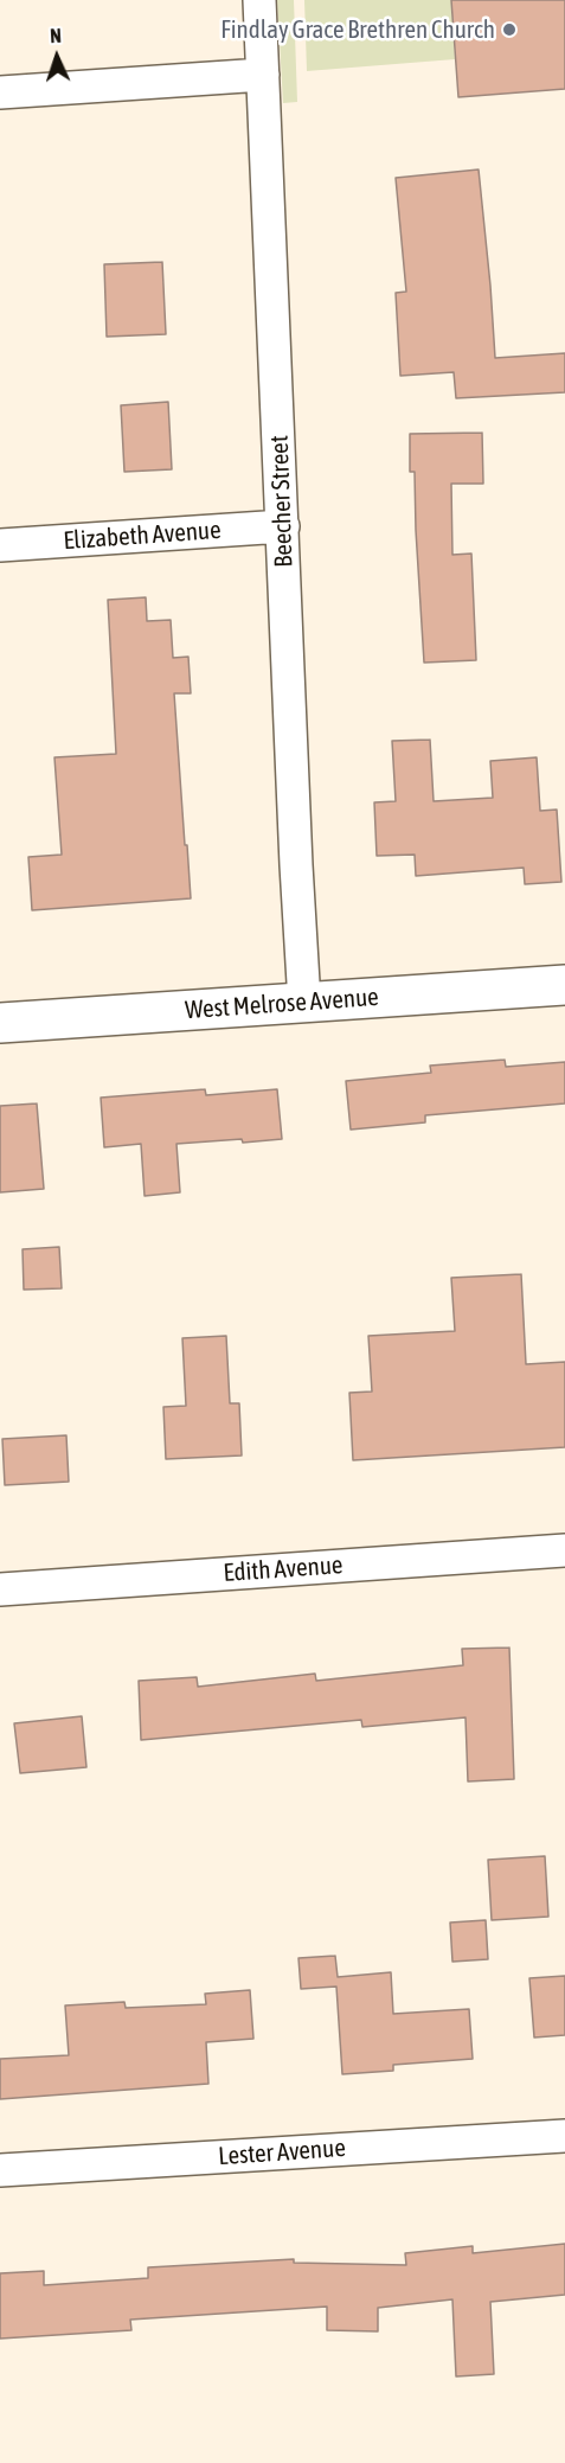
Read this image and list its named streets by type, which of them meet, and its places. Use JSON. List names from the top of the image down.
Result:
{
  "streets": {
    "street": [
      "Beecher Street",
      "Elizabeth Avenue",
      "West Melrose Avenue",
      "Edith Avenue",
      "Lester Avenue"
    ]
  },
  "crossings": [
    ["Beecher Street", "Elizabeth Avenue"],
    ["Beecher Street", "West Melrose Avenue"]
  ],
  "places": ["Findlay Grace Brethren Church"],
  "north": "top"
}
